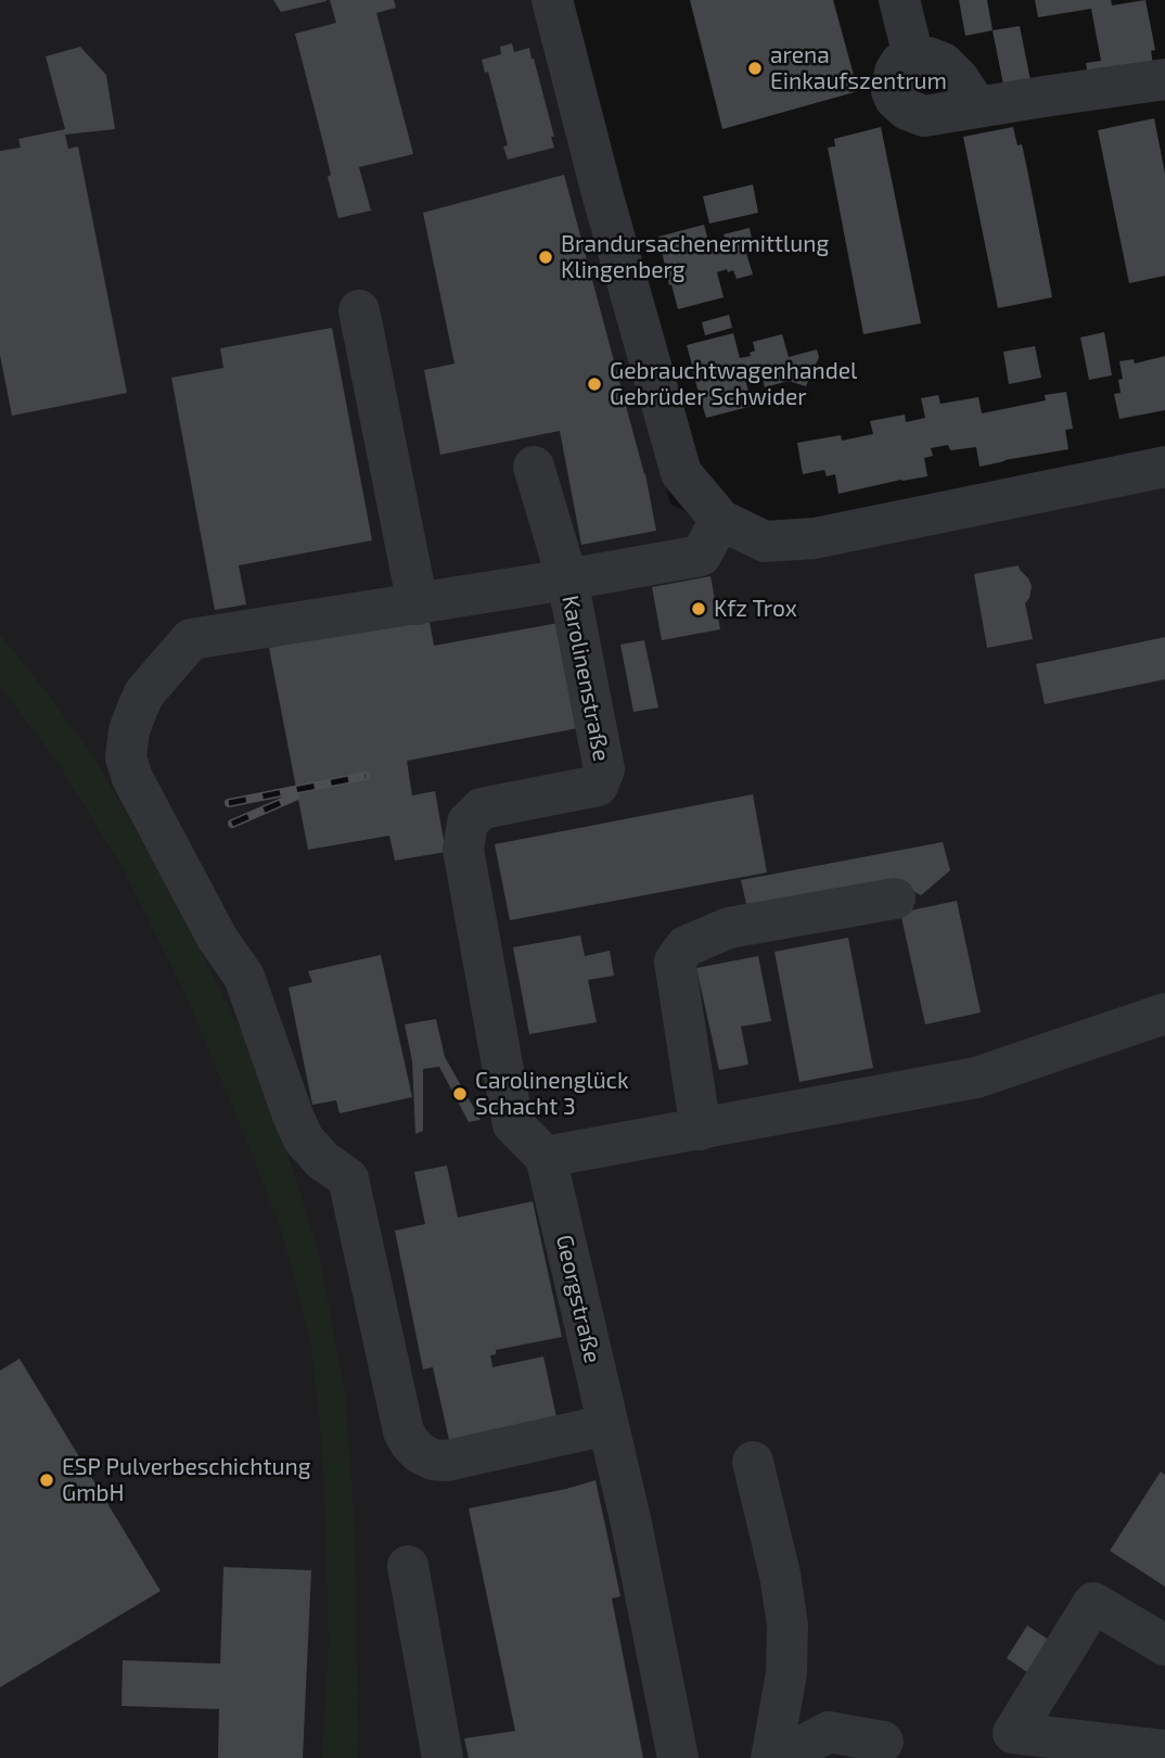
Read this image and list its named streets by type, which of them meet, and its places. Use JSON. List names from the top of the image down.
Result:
{
  "streets": {
    "street": ["Karolinenstraße", "Georgstraße"]
  },
  "crossings": [
    ["Karolinenstraße", "Georgstraße"]
  ],
  "places": [
    "arena Einkaufszentrum",
    "Brandursachenermittlung Klingenberg",
    "Gebrauchtwagenhandel Gebrüder Schwider",
    "Kfz Trox",
    "Carolinenglück Schacht 3",
    "ESP Pulverbeschichtung GmbH"
  ]
}
